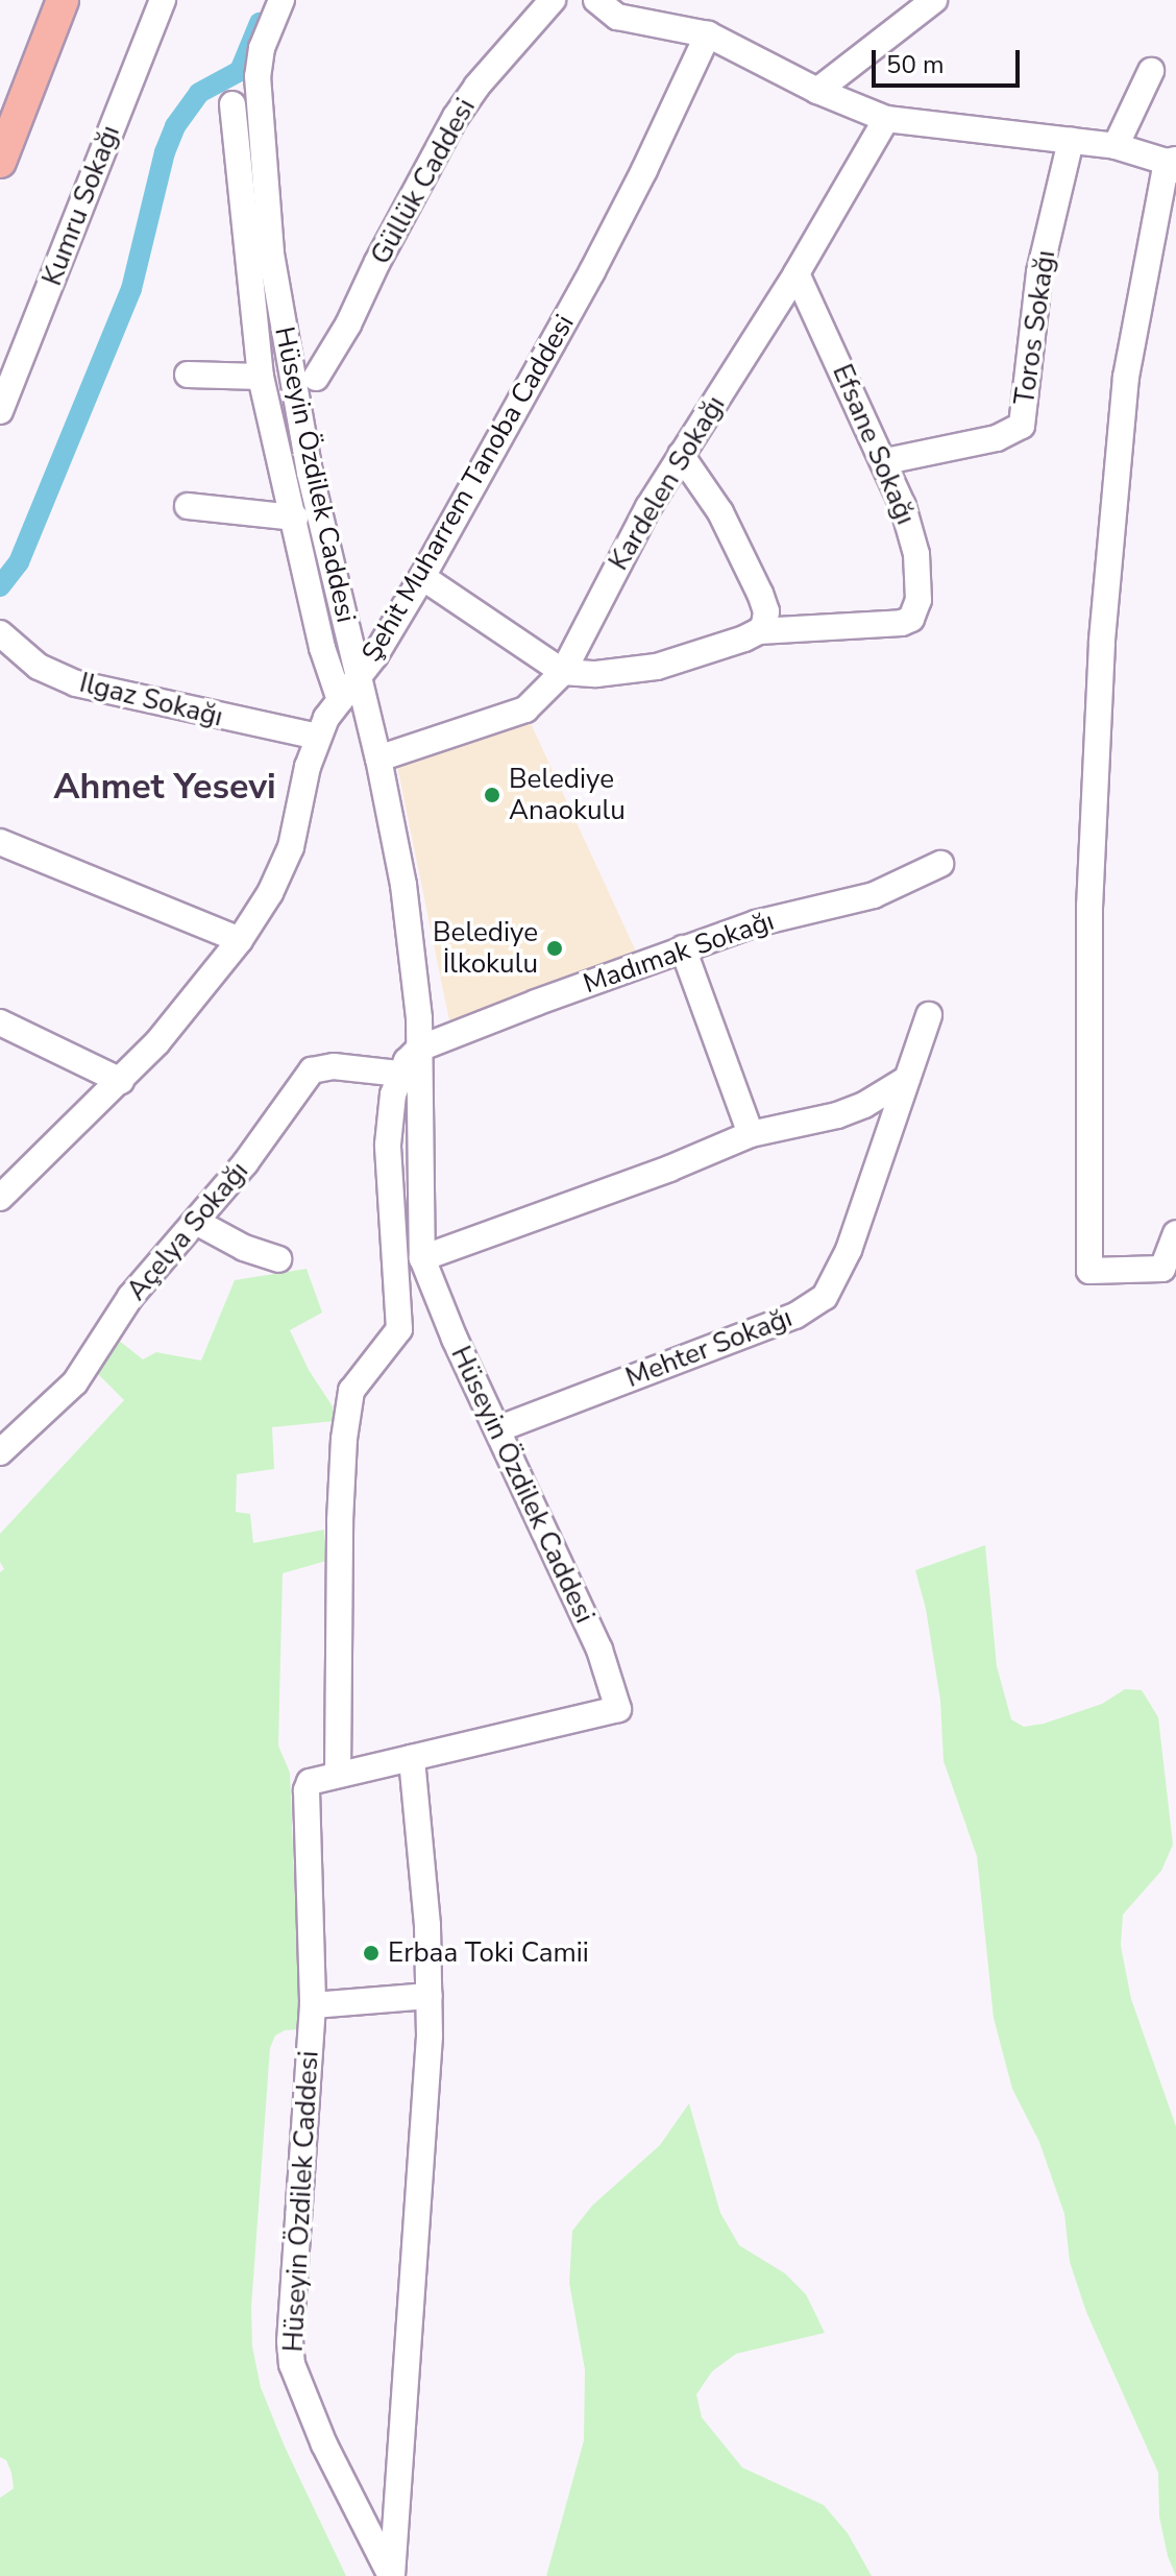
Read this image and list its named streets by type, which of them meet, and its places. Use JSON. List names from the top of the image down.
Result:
{
  "streets": {
    "street": [
      "Güllük Caddesi",
      "Kumru Sokağı",
      "Toros Sokağı",
      "Efsane Sokağı",
      "Hüseyin Özdilek Caddesi",
      "Kardelen Sokağı",
      "Şehit Muharrem Tanoba Caddesi",
      "Ilgaz Sokağı",
      "Madımak Sokağı",
      "Açelya Sokağı",
      "Mehter Sokağı"
    ]
  },
  "crossings": [
    ["Toros Sokağı", "Efsane Sokağı"],
    ["Efsane Sokağı", "Kardelen Sokağı"],
    ["Hüseyin Özdilek Caddesi", "Kardelen Sokağı"],
    ["Hüseyin Özdilek Caddesi", "Şehit Muharrem Tanoba Caddesi"],
    ["Hüseyin Özdilek Caddesi", "Madımak Sokağı"],
    ["Hüseyin Özdilek Caddesi", "Mehter Sokağı"],
    ["Şehit Muharrem Tanoba Caddesi", "Ilgaz Sokağı"]
  ],
  "districts": ["Ahmet Yesevi"],
  "places": ["Belediye Anaokulu", "Belediye İlkokulu", "Erbaa Toki Camii"],
  "scale_bar": "50 m"
}
